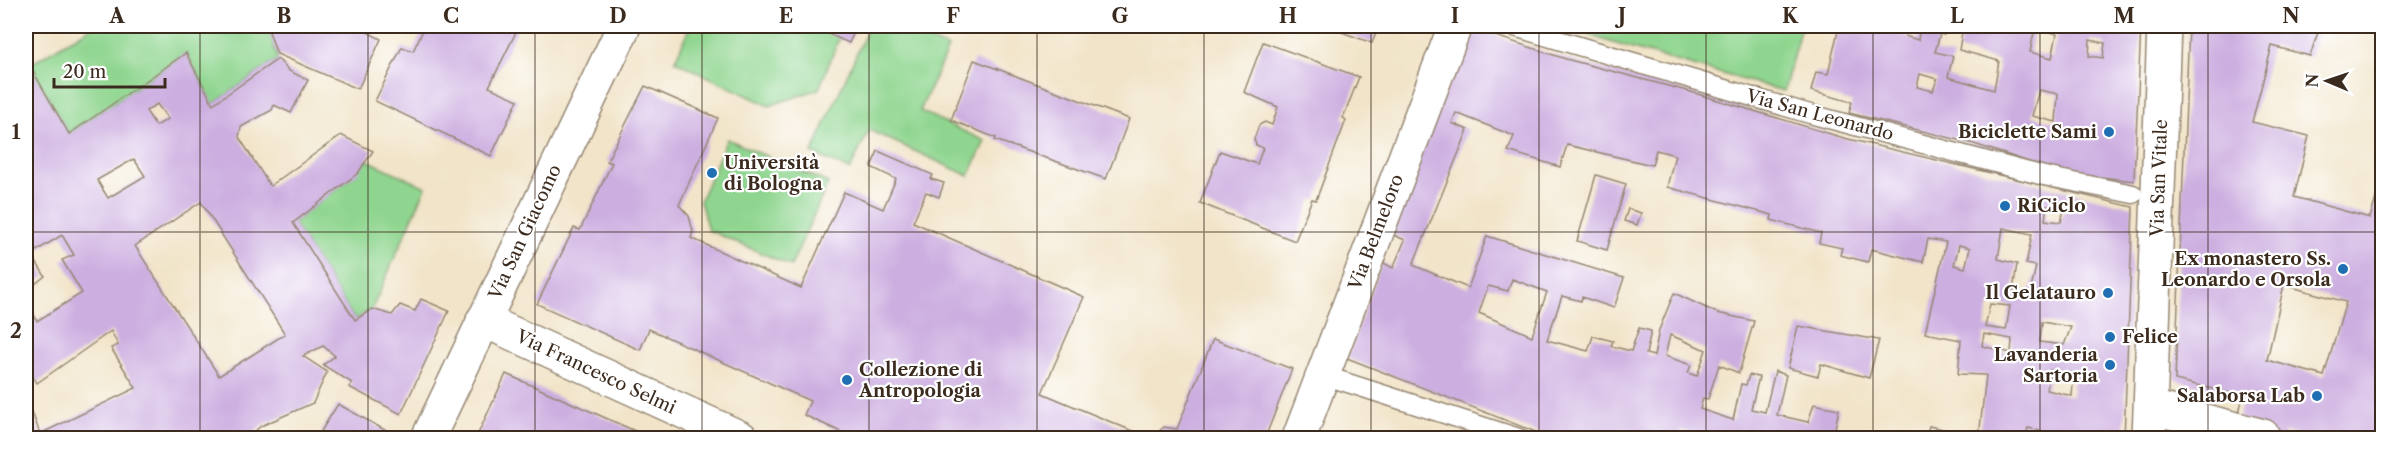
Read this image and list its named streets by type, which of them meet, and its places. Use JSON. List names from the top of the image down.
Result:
{
  "streets": {
    "street": [
      "Via San Vitale",
      "Via San Giacomo",
      "Via Belmeloro",
      "Via Francesco Selmi"
    ],
    "lane": ["Via San Leonardo"]
  },
  "crossings": [
    ["Via San Giacomo", "Via Francesco Selmi"]
  ],
  "places": [
    "Biciclette Sami",
    "Università di Bologna",
    "RiCiclo",
    "Ex monastero Ss. Leonardo e Orsola",
    "Il Gelatauro",
    "Felice",
    "Lavanderia Sartoria",
    "Collezione di Antropologia",
    "Salaborsa Lab"
  ],
  "scale_bar": "20 m",
  "north": "left",
  "grid": {
    "columns": [
      "A",
      "B",
      "C",
      "D",
      "E",
      "F",
      "G",
      "H",
      "I",
      "J",
      "K",
      "L",
      "M",
      "N"
    ],
    "rows": ["1", "2"]
  }
}
